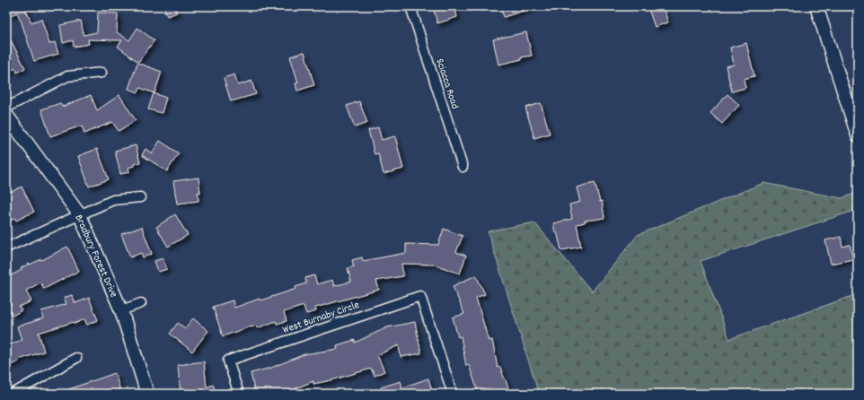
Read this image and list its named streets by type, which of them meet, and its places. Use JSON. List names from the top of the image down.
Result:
{
  "streets": {
    "street": ["Sciacca Road", "Bradbury Forest Drive", "West Burnaby Circle"]
  }
}
